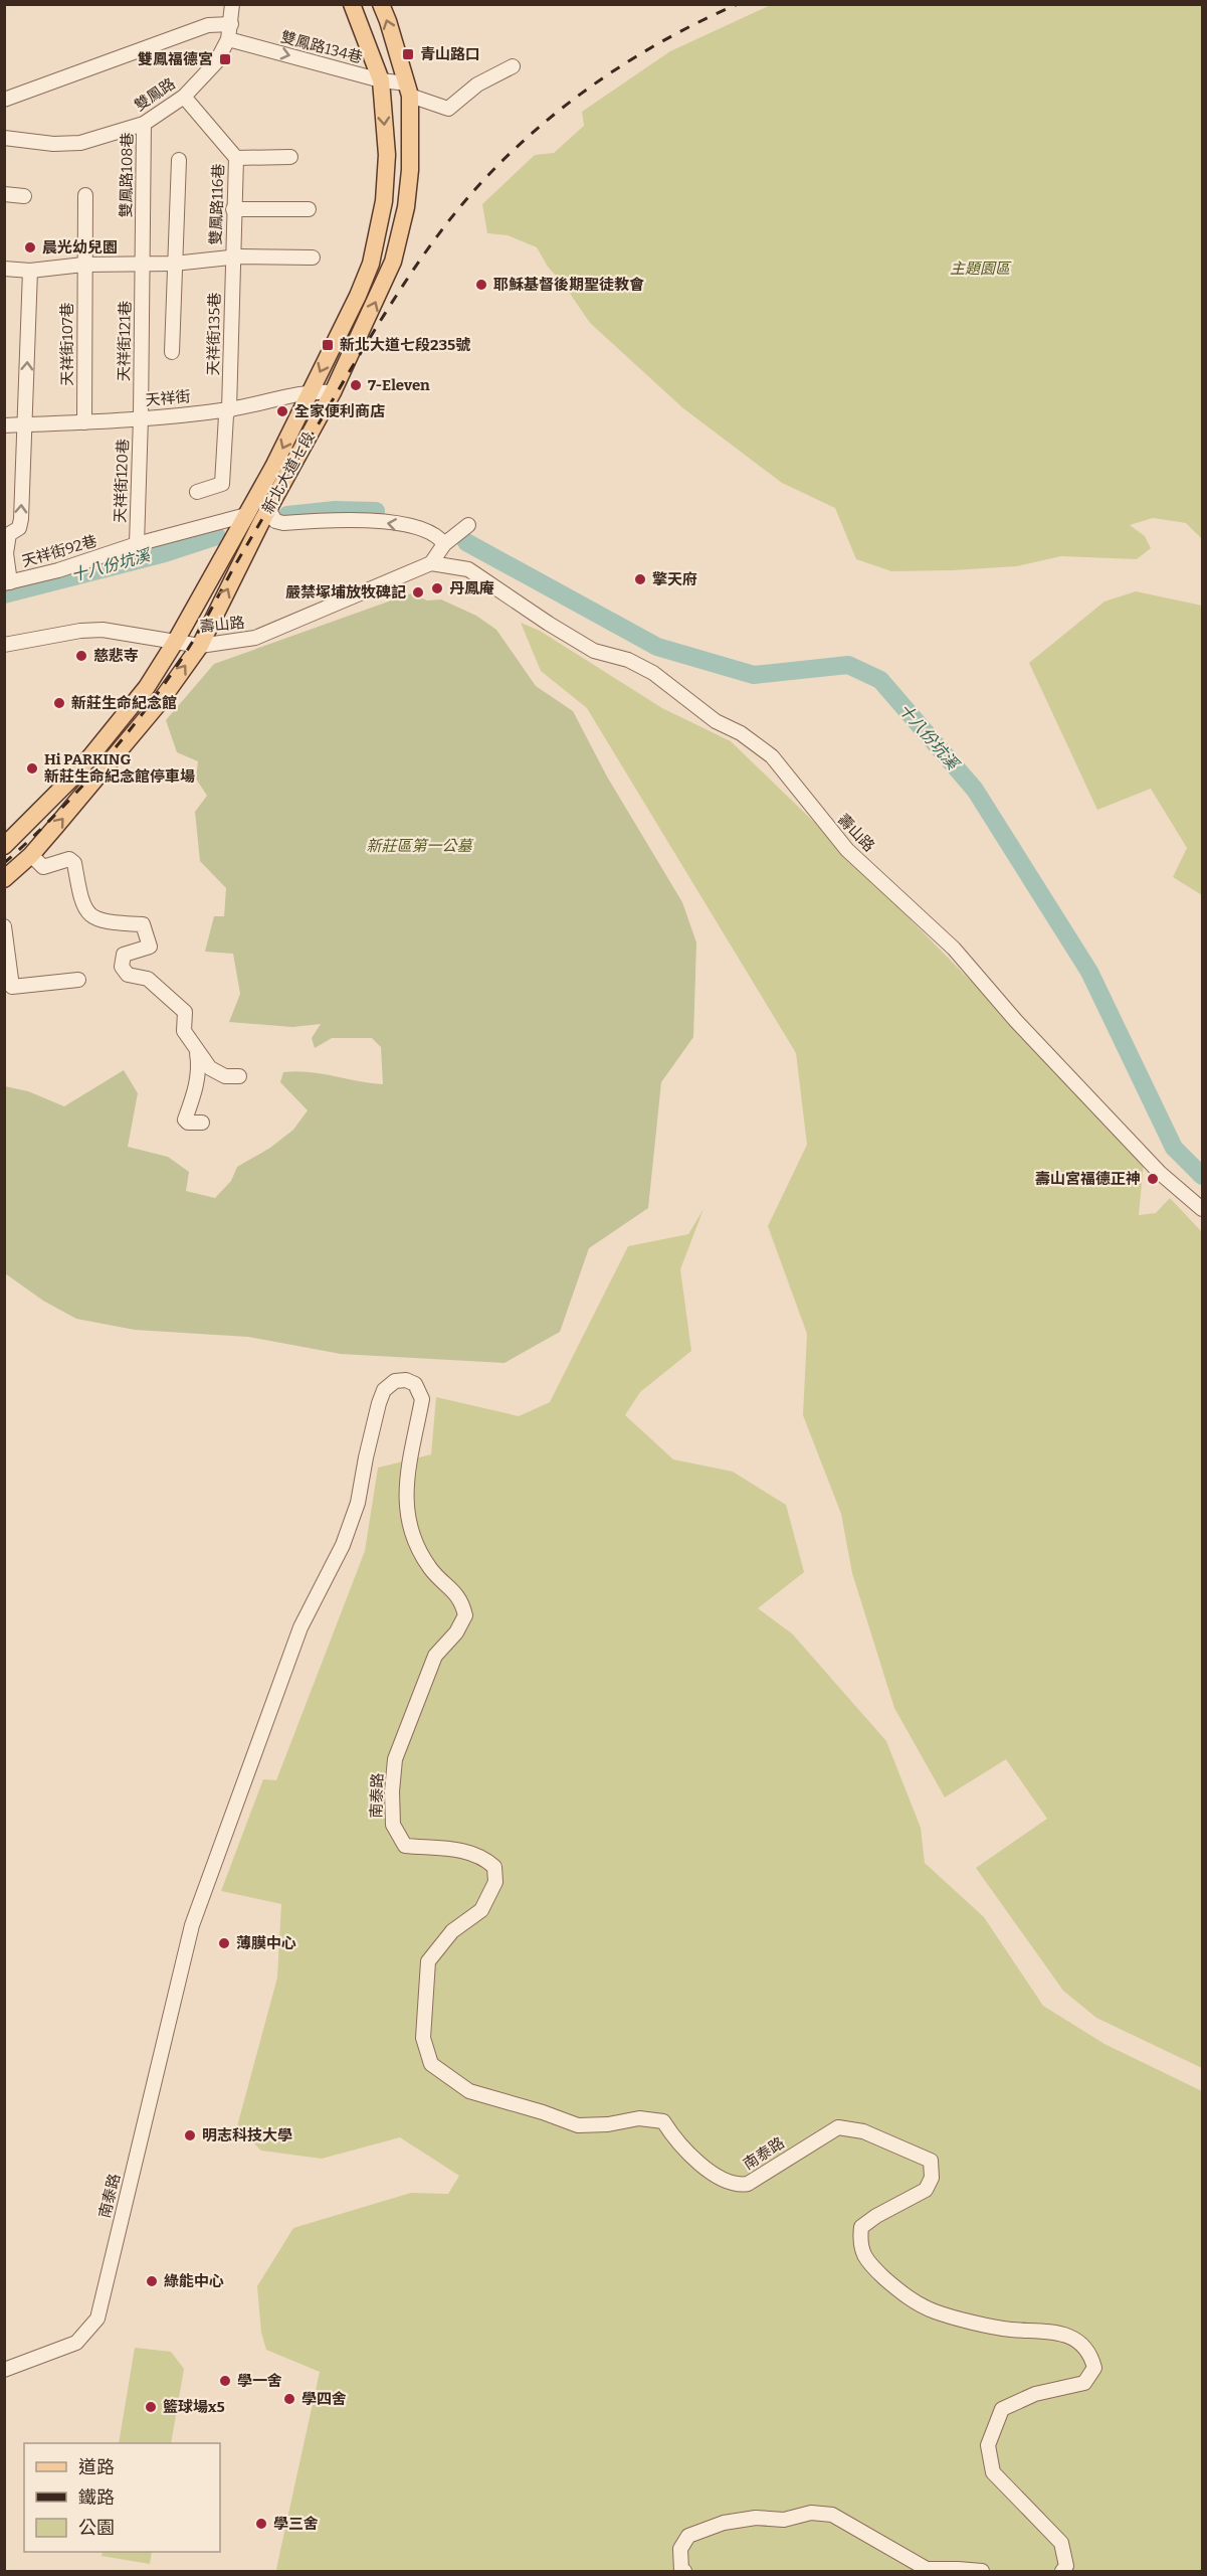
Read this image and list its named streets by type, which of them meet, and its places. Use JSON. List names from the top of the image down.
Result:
{
  "streets": {
    "main road": ["新北大道七段"],
    "street": [
      "雙鳳路134巷",
      "雙鳳路",
      "雙鳳路108巷",
      "雙鳳路116巷",
      "天祥街135巷",
      "天祥街121巷",
      "天祥街107巷",
      "天祥街",
      "天祥街120巷",
      "天祥街92巷",
      "壽山路",
      "南泰路"
    ]
  },
  "crossings": [
    ["雙鳳路134巷", "雙鳳路"],
    ["雙鳳路134巷", "新北大道七段"],
    ["雙鳳路", "雙鳳路108巷"],
    ["雙鳳路", "雙鳳路116巷"],
    ["雙鳳路108巷", "天祥街121巷"],
    ["雙鳳路116巷", "天祥街135巷"],
    ["天祥街135巷", "天祥街"],
    ["天祥街121巷", "天祥街"],
    ["天祥街121巷", "天祥街120巷"],
    ["天祥街107巷", "天祥街"],
    ["天祥街", "新北大道七段"],
    ["天祥街", "天祥街120巷"],
    ["天祥街", "天祥街92巷"],
    ["新北大道七段", "天祥街92巷"],
    ["新北大道七段", "壽山路"],
    ["天祥街120巷", "天祥街92巷"]
  ],
  "one_way": ["天祥街92巷"],
  "water": ["十八份坑溪"],
  "parks": ["主題園區", "新莊區第一公墓"],
  "places": {
    "transit": ["青山路口", "雙鳳福德宮", "新北大道七段235號"],
    "other": [
      "晨光幼兒園",
      "耶穌基督後期聖徒教會",
      "7-Eleven",
      "全家便利商店",
      "擎天府",
      "丹鳳庵",
      "嚴禁塚埔放牧碑記",
      "慈悲寺",
      "新莊生命紀念館",
      "Hi PARKING 新莊生命紀念館停車場",
      "壽山宮福德正神",
      "薄膜中心",
      "明志科技大學",
      "綠能中心",
      "學一舍",
      "學四舍",
      "籃球場x5",
      "學三舍"
    ]
  },
  "legend": ["道路", "鐵路", "公園"]
}
